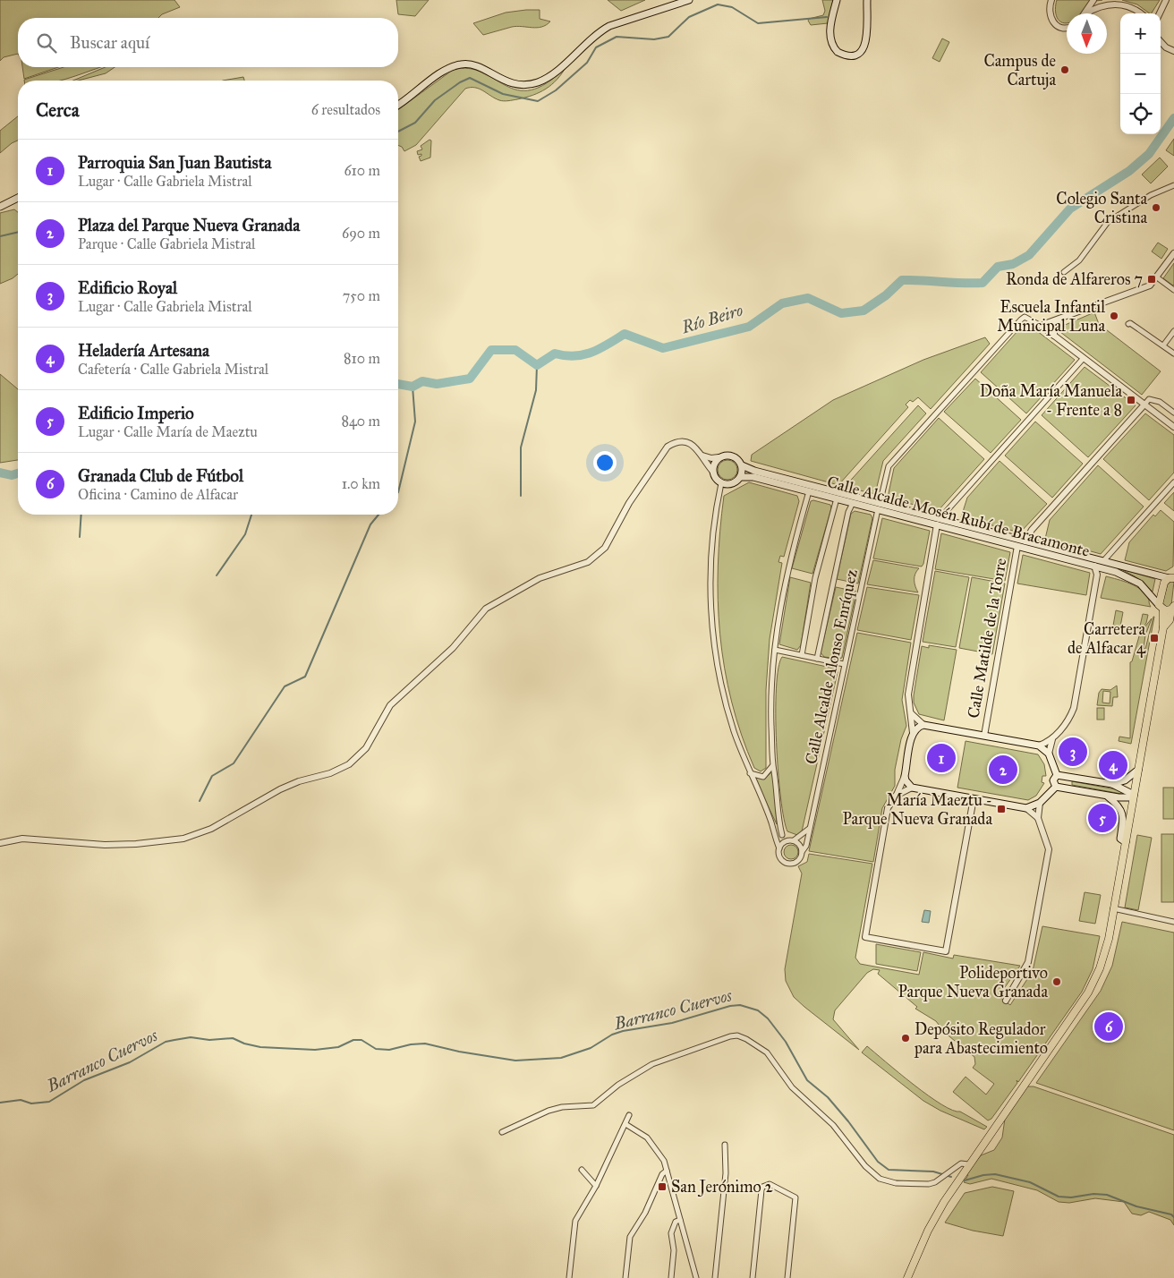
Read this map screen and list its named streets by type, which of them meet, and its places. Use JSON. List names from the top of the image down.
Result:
{
  "streets": {
    "main road": ["Calle Alcalde Mosén Rubí de Bracamonte"],
    "street": ["Calle Matilde de la Torre", "Calle Alcalde Alonso Enríquez"]
  },
  "crossings": [
    ["Calle Alcalde Mosén Rubí de Bracamonte", "Calle Matilde de la Torre"],
    ["Calle Alcalde Mosén Rubí de Bracamonte", "Calle Alcalde Alonso Enríquez"]
  ],
  "water": ["Río Beiro", "Barranco Cuervos"],
  "places": {
    "other": [
      "Campus de Cartuja",
      "Colegio Santa Cristina",
      "Escuela Infantil Municipal Luna",
      "Polideportivo Parque Nueva Granada",
      "Depósito Regulador para Abastecimiento"
    ],
    "transit": [
      "Ronda de Alfareros 7",
      "Doña María Manuela - Frente a 8",
      "Carretera de Alfacar 4",
      "María Maeztu - Parque Nueva Granada",
      "San Jerónimo 2"
    ]
  },
  "north": "bottom",
  "page": {
    "map_buttons": ["+", "−"],
    "search": "Buscar aquí",
    "heading": ["Cerca", "6 resultados"],
    "list": [
      {
        "mark": "1",
        "name": "Parroquia San Juan Bautista",
        "note": "Lugar · Calle Gabriela Mistral",
        "value": "610 m"
      },
      {
        "mark": "2",
        "name": "Plaza del Parque Nueva Granada",
        "note": "Parque · Calle Gabriela Mistral",
        "value": "690 m"
      },
      {
        "mark": "3",
        "name": "Edificio Royal",
        "note": "Lugar · Calle Gabriela Mistral",
        "value": "750 m"
      },
      {
        "mark": "4",
        "name": "Heladería Artesana",
        "note": "Cafetería · Calle Gabriela Mistral",
        "value": "810 m"
      },
      {
        "mark": "5",
        "name": "Edificio Imperio",
        "note": "Lugar · Calle María de Maeztu",
        "value": "840 m"
      },
      {
        "mark": "6",
        "name": "Granada Club de Fútbol",
        "note": "Oficina · Camino de Alfacar",
        "value": "1.0 km"
      }
    ],
    "pins": [
      "3",
      "1",
      "4",
      "2",
      "5",
      "6"
    ]
  }
}
